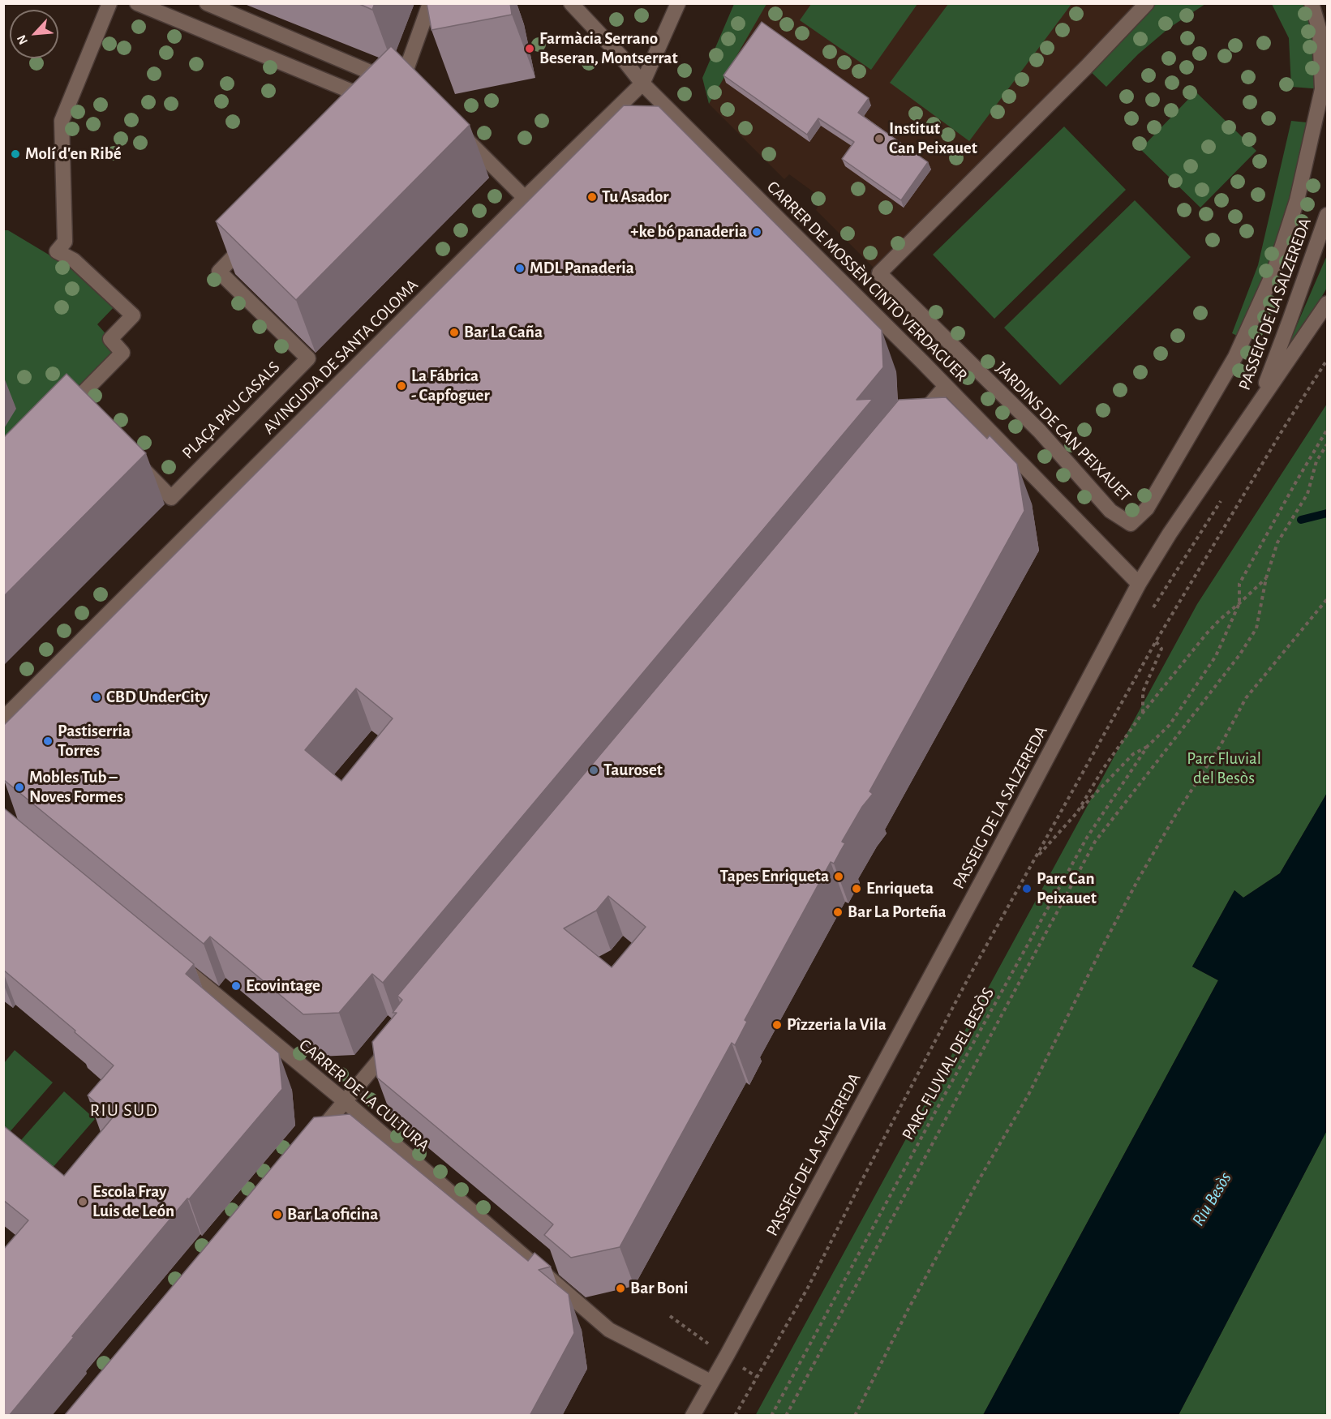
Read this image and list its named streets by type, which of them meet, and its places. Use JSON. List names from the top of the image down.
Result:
{
  "streets": {
    "street": [
      "CARRER DE MOSSÈN CINTO VERDAGUER",
      "PASSEIG DE LA SALZEREDA",
      "AVINGUDA DE SANTA COLOMA",
      "PLAÇA PAU CASALS",
      "JARDINS DE CAN PEIXAUET",
      "CARRER DE LA CULTURA"
    ],
    "path": ["PARC FLUVIAL DEL BESÒS"]
  },
  "crossings": [
    ["CARRER DE MOSSÈN CINTO VERDAGUER", "PASSEIG DE LA SALZEREDA"],
    ["CARRER DE MOSSÈN CINTO VERDAGUER", "AVINGUDA DE SANTA COLOMA"],
    ["PASSEIG DE LA SALZEREDA", "CARRER DE LA CULTURA"]
  ],
  "districts": ["RIU SUD"],
  "water": ["Riu Besòs"],
  "parks": ["Parc Fluvial del Besòs"],
  "places": [
    "Farmàcia Serrano Beseran, Montserrat",
    "Institut Can Peixauet",
    "Molí d'en Ribé",
    "Tu Asador",
    "+ke bó panaderia",
    "MDL Panaderia",
    "Bar La Caña",
    "La Fábrica - Capfoguer",
    "CBD UnderCity",
    "Pastiserria Torres",
    "Tauroset",
    "Mobles Tub – Noves Formes",
    "Tapes Enriqueta",
    "Enriqueta",
    "Parc Can Peixauet",
    "Bar La Porteña",
    "Ecovintage",
    "Pîzzeria la Vila",
    "Escola Fray Luis de León",
    "Bar La oficina",
    "Bar Boni"
  ],
  "north": "bottom left"
}
